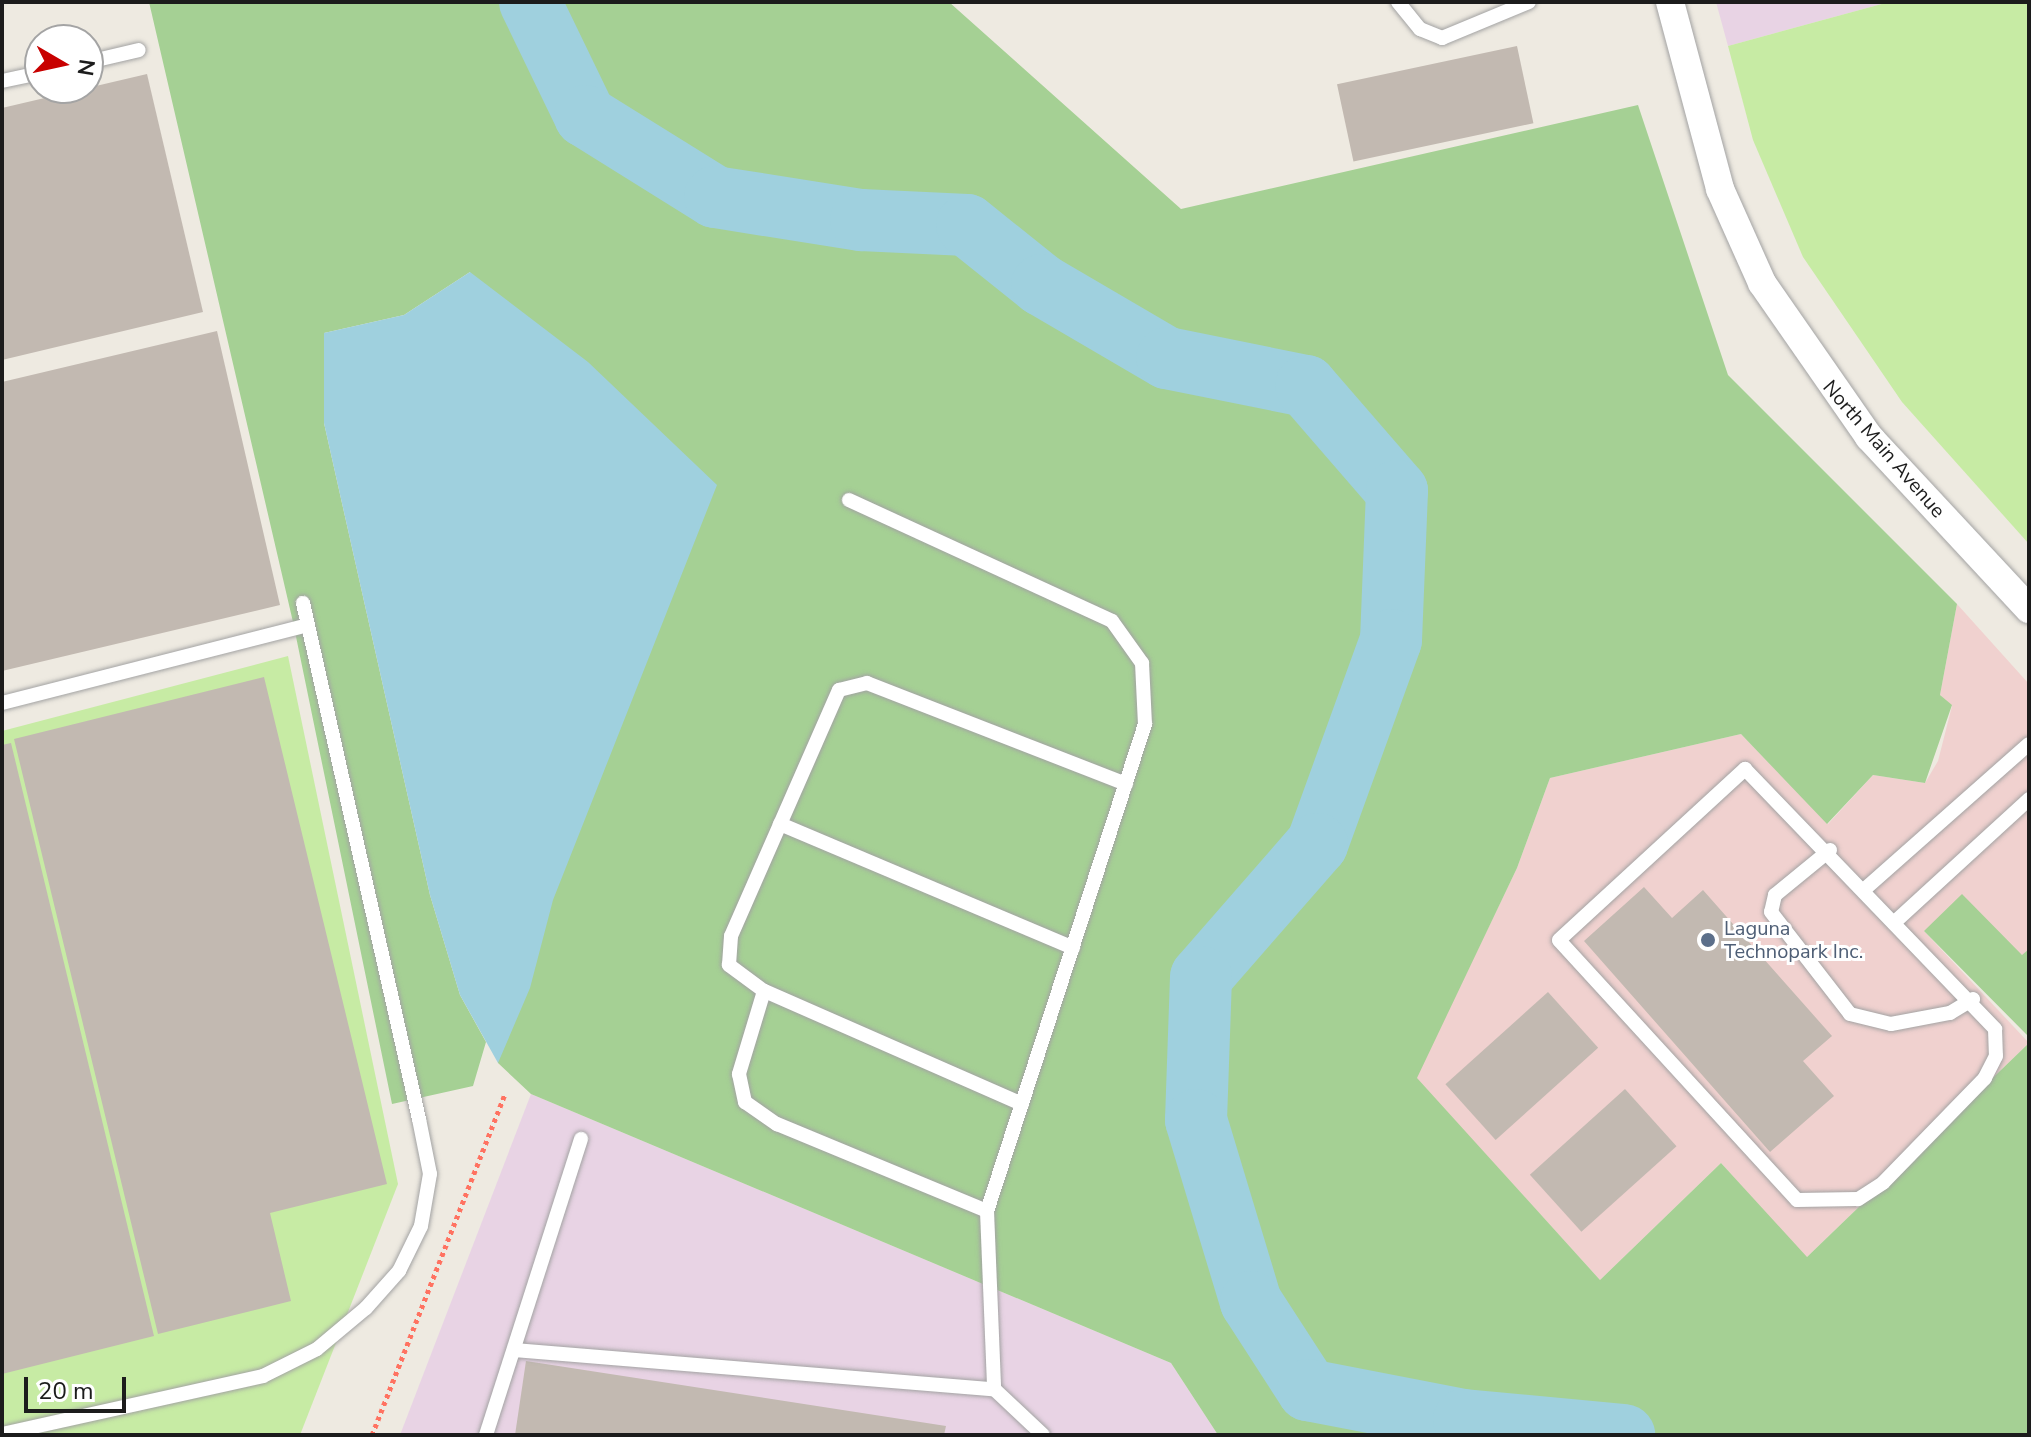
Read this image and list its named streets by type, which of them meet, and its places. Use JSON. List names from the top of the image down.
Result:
{
  "streets": {
    "street": ["North Main Avenue"]
  },
  "places": ["Laguna Technopark Inc."],
  "scale_bar": "20 m",
  "north": "right"
}
